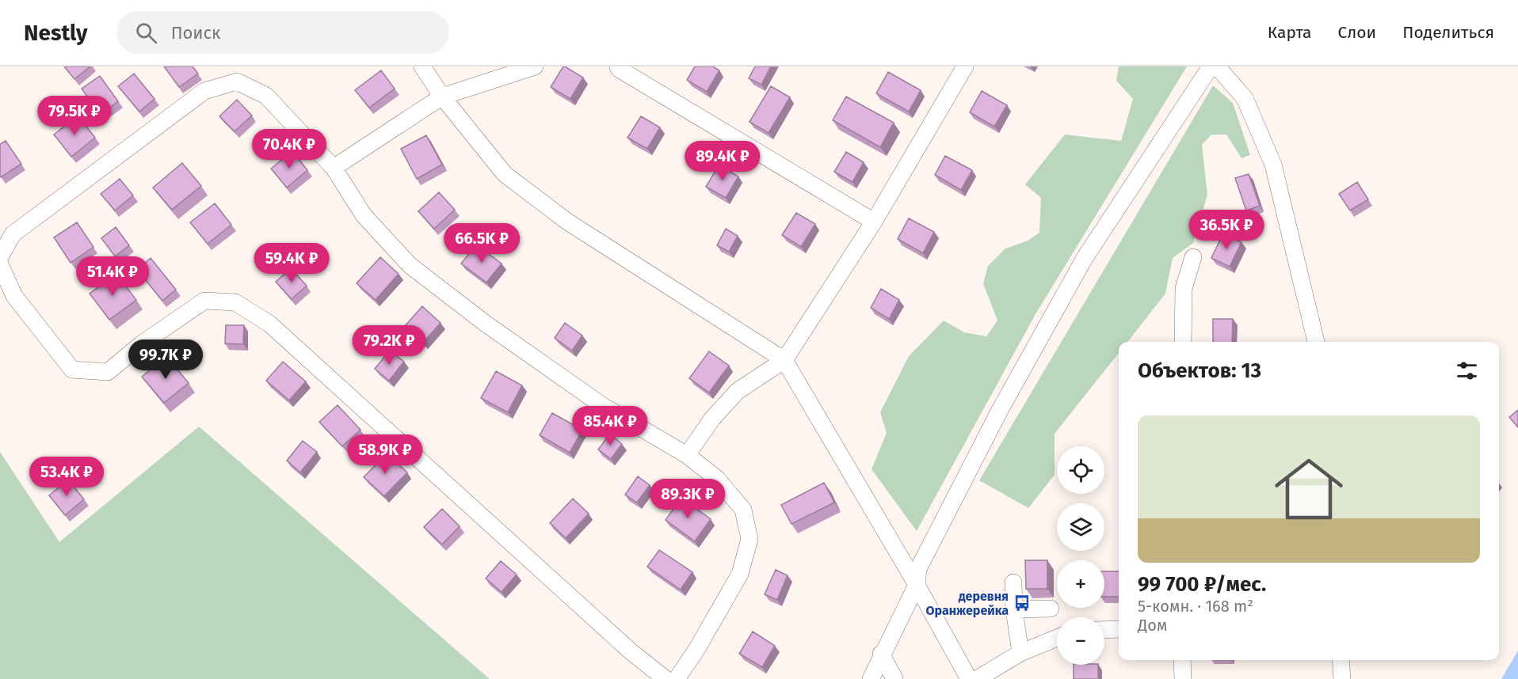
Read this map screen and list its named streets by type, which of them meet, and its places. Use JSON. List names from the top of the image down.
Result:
{
  "places": {
    "bus stop": ["деревня Оранжерейка"]
  },
  "page": {
    "header": "Nestly",
    "search": "Поиск",
    "nav": ["Карта", "Слои", "Поделиться"],
    "price": [
      "79.5K ₽",
      "70.4K ₽",
      "89.4K ₽",
      "36.5K ₽",
      "66.5K ₽",
      "59.4K ₽",
      "51.4K ₽",
      "79.2K ₽",
      "99.7K ₽",
      "85.4K ₽",
      "58.9K ₽",
      "53.4K ₽",
      "89.3K ₽"
    ],
    "heading": "Объектов: 13",
    "list": [
      {
        "name": "99 700 ₽/мес.",
        "note": "5-комн. · 168 m² · Дом"
      }
    ],
    "map_buttons": ["+", "−"]
  }
}
